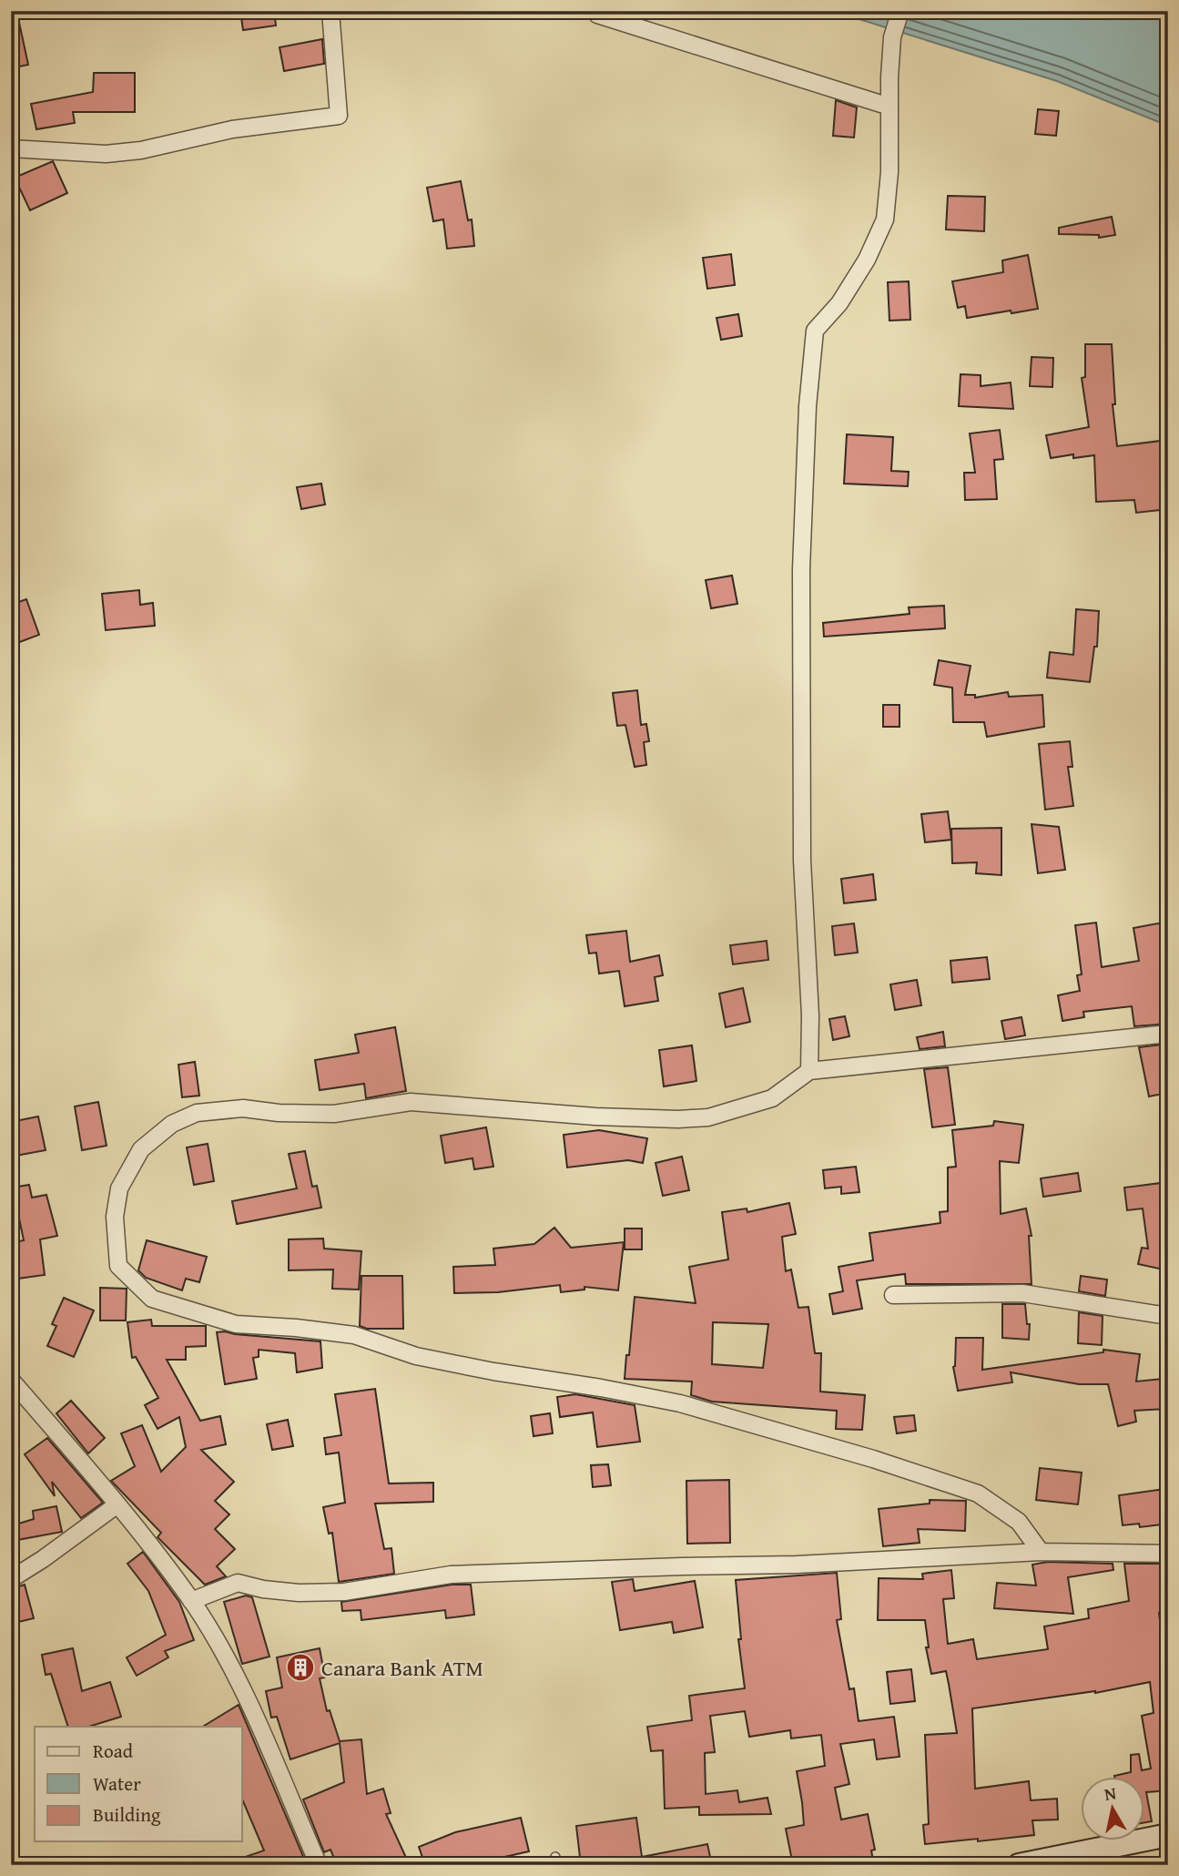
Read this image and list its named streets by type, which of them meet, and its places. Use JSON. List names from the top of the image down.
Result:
{
  "places": {
    "building": ["Canara Bank ATM"]
  },
  "legend": ["Road", "Water", "Building"],
  "north": "top"
}
